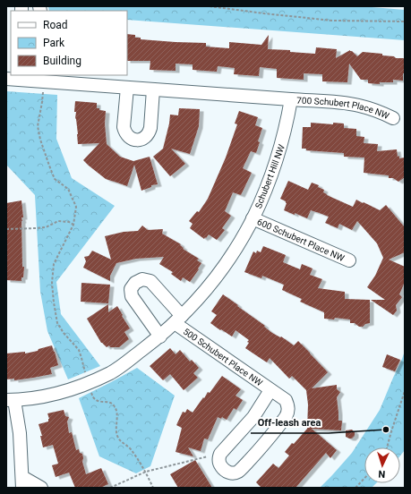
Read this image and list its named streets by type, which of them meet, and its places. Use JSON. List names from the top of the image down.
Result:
{
  "streets": {
    "street": [
      "700 Schubert Place NW",
      "Schubert Hill NW",
      "600 Schubert Place NW",
      "500 Schubert Place NW"
    ]
  },
  "crossings": [
    ["700 Schubert Place NW", "Schubert Hill NW"],
    ["Schubert Hill NW", "600 Schubert Place NW"],
    ["Schubert Hill NW", "500 Schubert Place NW"]
  ],
  "places": ["Off-leash area"],
  "legend": ["Road", "Park", "Building"],
  "north": "bottom"
}
